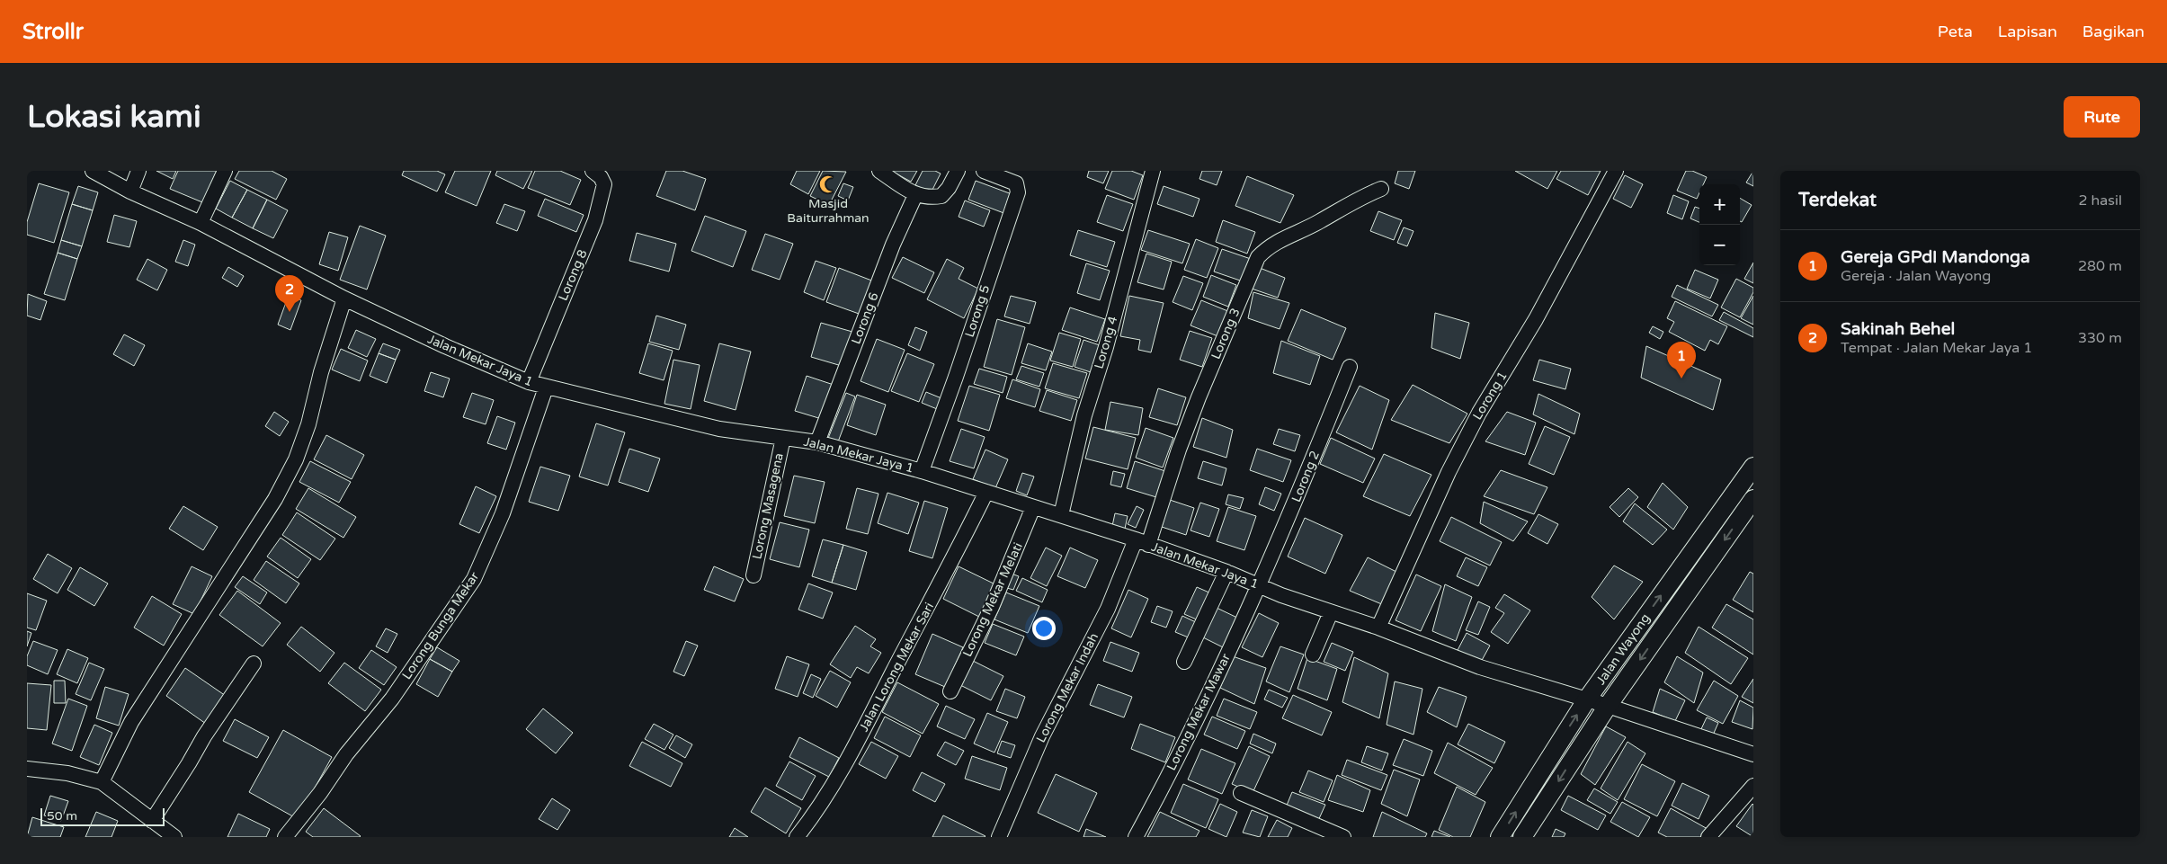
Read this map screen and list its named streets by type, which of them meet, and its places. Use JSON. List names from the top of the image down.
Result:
{
  "streets": {
    "street": [
      "Lorong 8",
      "Lorong 5",
      "Lorong 6",
      "Lorong 3",
      "Lorong 4",
      "Jalan Mekar Jaya 1",
      "Lorong 1",
      "Lorong 2",
      "Lorong Masagena",
      "Lorong Mekar Melati",
      "Lorong Bunga Mekar",
      "Jalan Wayong",
      "Jalan Lorong Mekar Sari",
      "Lorong Mekar Indah",
      "Lorong Mekar Mawar"
    ]
  },
  "crossings": [
    ["Lorong 8", "Jalan Mekar Jaya 1"],
    ["Lorong 5", "Jalan Mekar Jaya 1"],
    ["Lorong 6", "Jalan Mekar Jaya 1"],
    ["Lorong 3", "Jalan Mekar Jaya 1"],
    ["Lorong 3", "Lorong Mekar Indah"],
    ["Lorong 4", "Jalan Mekar Jaya 1"],
    ["Jalan Mekar Jaya 1", "Lorong 1"],
    ["Jalan Mekar Jaya 1", "Lorong 2"],
    ["Jalan Mekar Jaya 1", "Lorong Masagena"],
    ["Jalan Mekar Jaya 1", "Lorong Mekar Melati"],
    ["Jalan Mekar Jaya 1", "Lorong Bunga Mekar"],
    ["Jalan Mekar Jaya 1", "Jalan Wayong"],
    ["Jalan Mekar Jaya 1", "Jalan Lorong Mekar Sari"],
    ["Jalan Mekar Jaya 1", "Lorong Mekar Indah"],
    ["Jalan Mekar Jaya 1", "Lorong Mekar Mawar"],
    ["Lorong 2", "Lorong Mekar Mawar"]
  ],
  "places": {
    "mosque": ["Masjid Baiturrahman"]
  },
  "scale_bar": "50 m",
  "page": {
    "header": "Strollr",
    "nav": ["Peta", "Lapisan", "Bagikan"],
    "buttons": "Rute",
    "title": "Lokasi kami",
    "heading": ["Terdekat", "2 hasil"],
    "map_buttons": ["+", "−"],
    "list": [
      {
        "mark": "1",
        "name": "Gereja GPdI Mandonga",
        "note": "Gereja · Jalan Wayong",
        "value": "280 m"
      },
      {
        "mark": "2",
        "name": "Sakinah Behel",
        "note": "Tempat · Jalan Mekar Jaya 1",
        "value": "330 m"
      }
    ],
    "pins": ["2", "1"],
    "scale": "50 m"
  }
}
